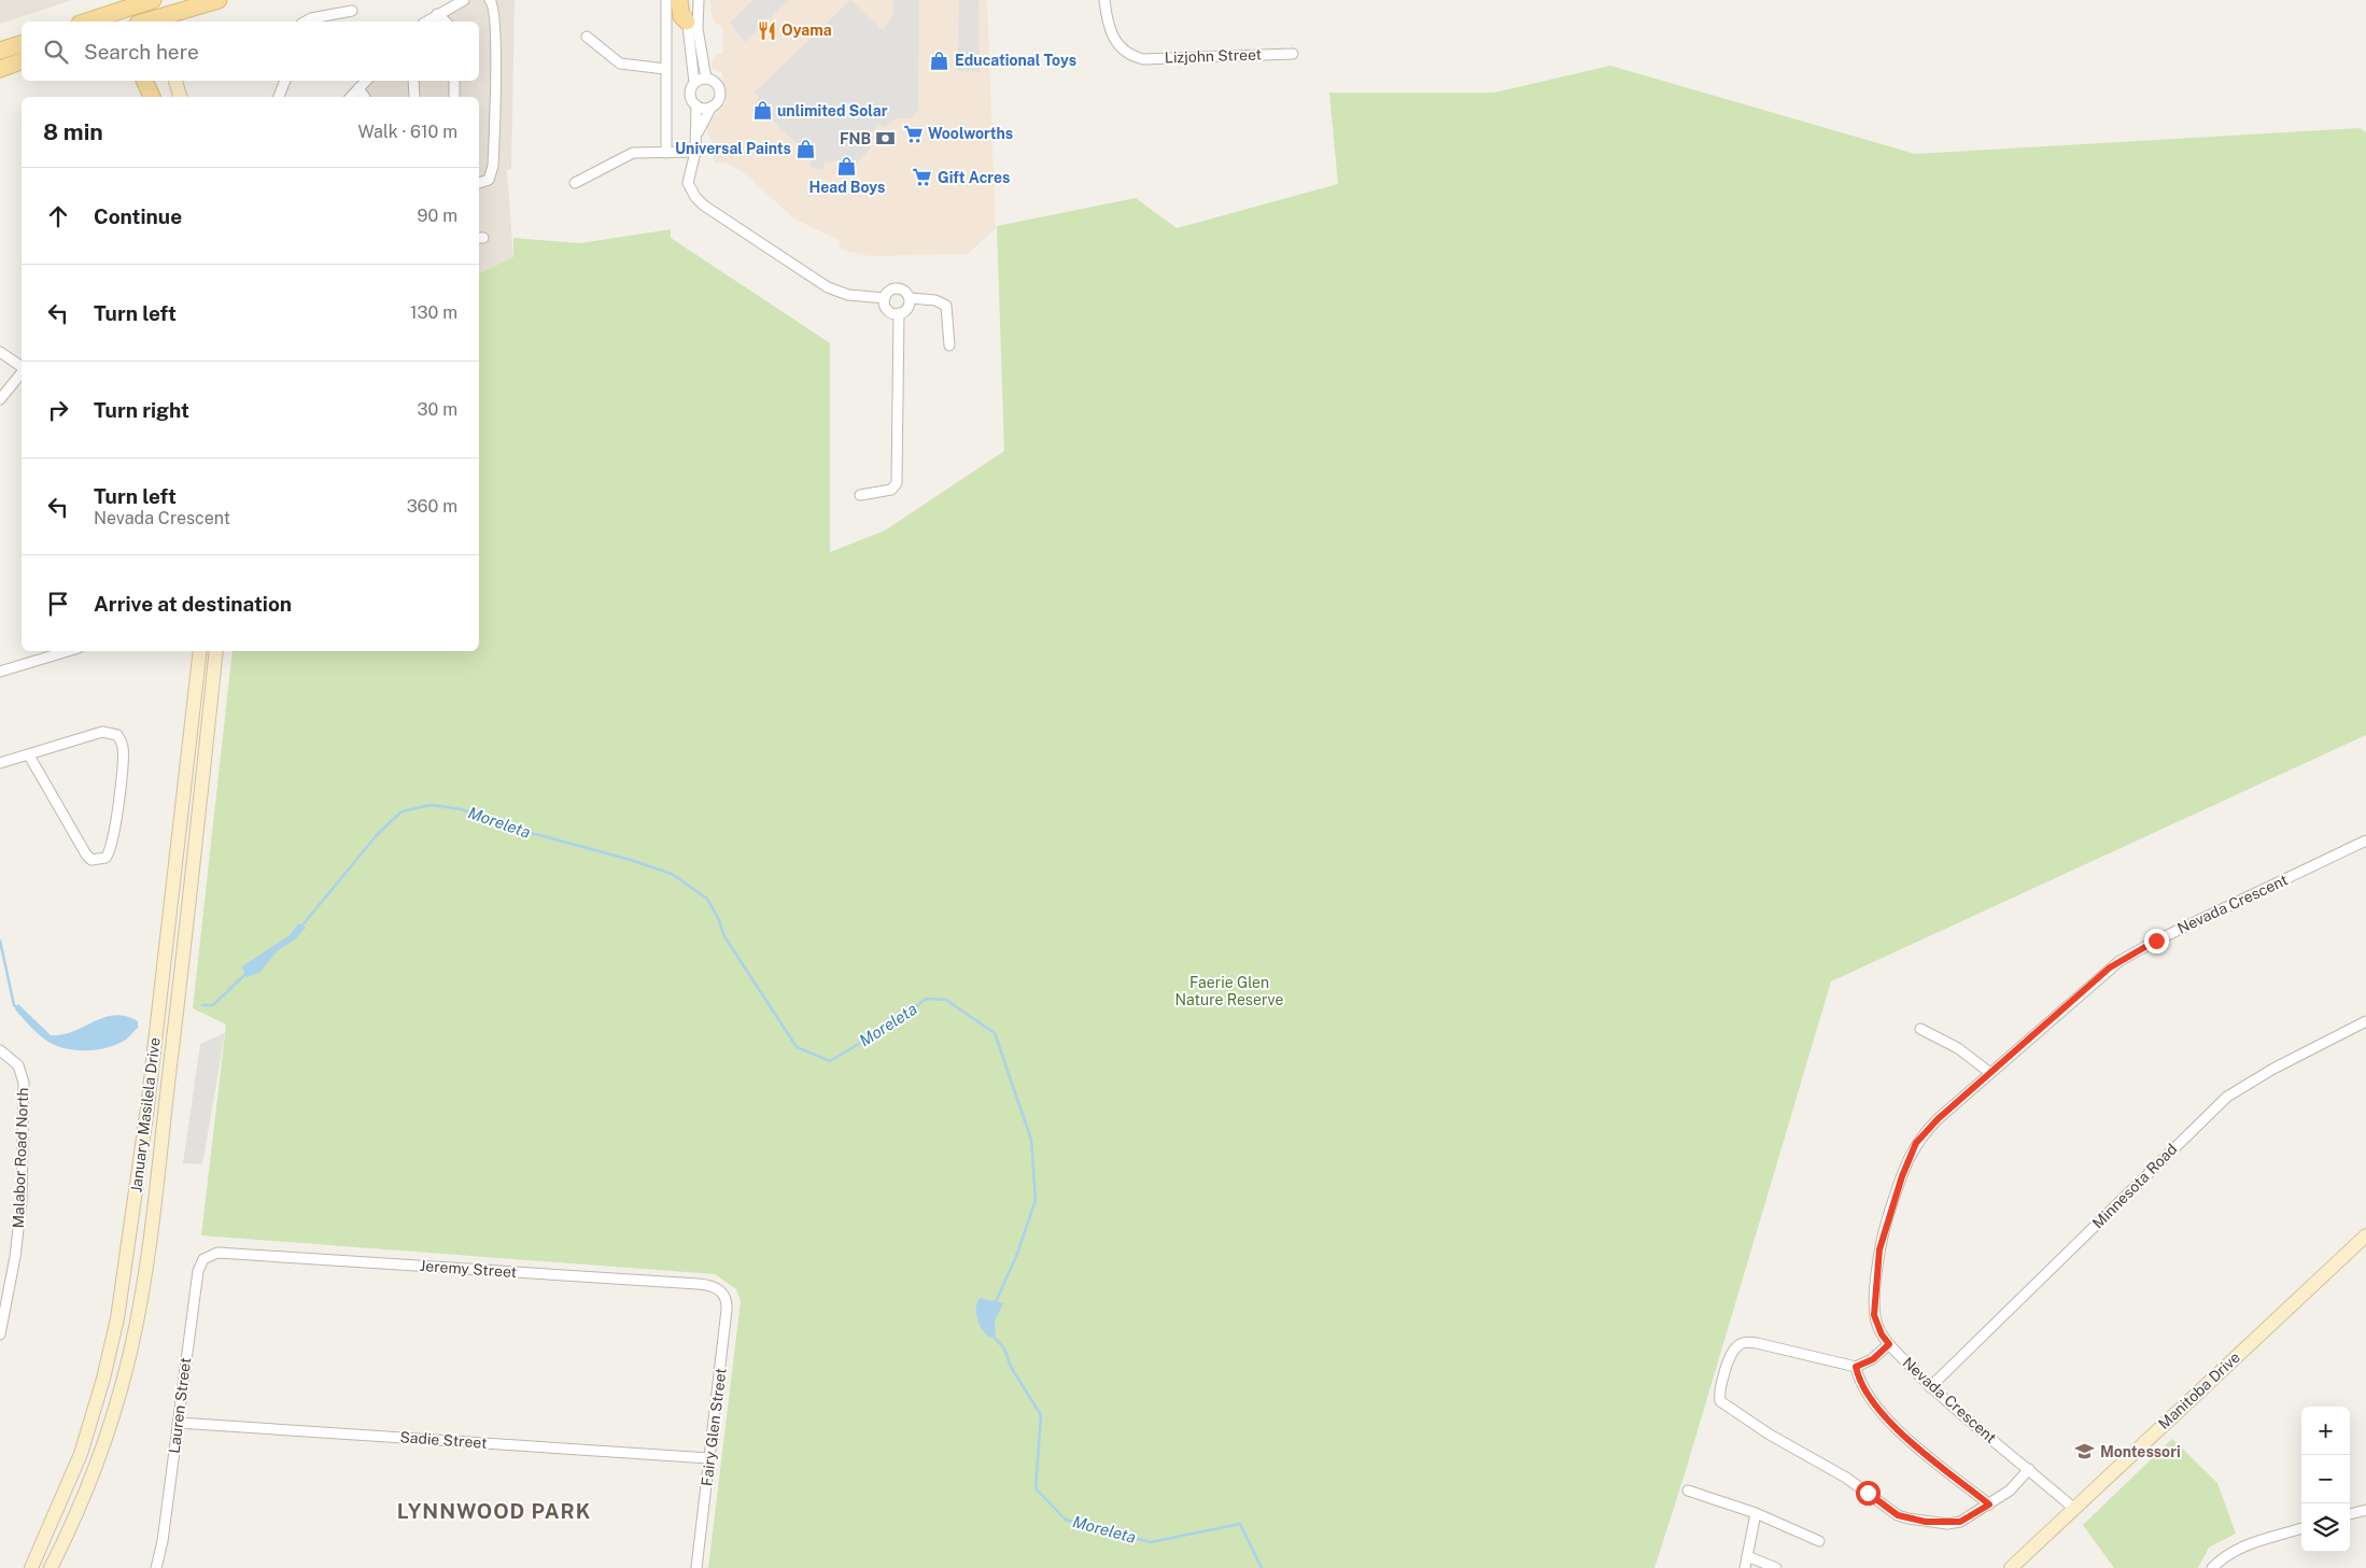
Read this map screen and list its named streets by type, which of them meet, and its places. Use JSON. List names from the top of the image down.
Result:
{
  "streets": {
    "main road": ["January Masilela Drive", "Manitoba Drive"],
    "street": [
      "Lizjohn Street",
      "Nevada Crescent",
      "Malabor Road North",
      "Minnesota Road",
      "Jeremy Street",
      "Lauren Street",
      "Fairy Glen Street",
      "Sadie Street"
    ]
  },
  "crossings": [
    ["Nevada Crescent", "Minnesota Road"],
    ["Nevada Crescent", "Manitoba Drive"],
    ["Jeremy Street", "Lauren Street"],
    ["Jeremy Street", "Fairy Glen Street"],
    ["Lauren Street", "Sadie Street"],
    ["Fairy Glen Street", "Sadie Street"]
  ],
  "districts": ["LYNNWOOD PARK"],
  "water": ["Moreleta"],
  "parks": ["Faerie Glen Nature Reserve"],
  "places": {
    "restaurant": ["Oyama"],
    "shop": [
      "Educational Toys",
      "unlimited Solar",
      "Universal Paints",
      "Head Boys"
    ],
    "supermarket": ["Woolworths", "Gift Acres"],
    "bank": ["FNB"],
    "school or university": ["Montessori"]
  },
  "page": {
    "search": "Search here",
    "heading": ["8 min", "Walk · 610 m"],
    "list": [
      ["Continue", "90 m"],
      ["Turn left", "130 m"],
      ["Turn right", "30 m"],
      ["Turn left", "Nevada Crescent", "360 m"],
      "Arrive at destination"
    ],
    "map_buttons": ["+", "−"]
  }
}
